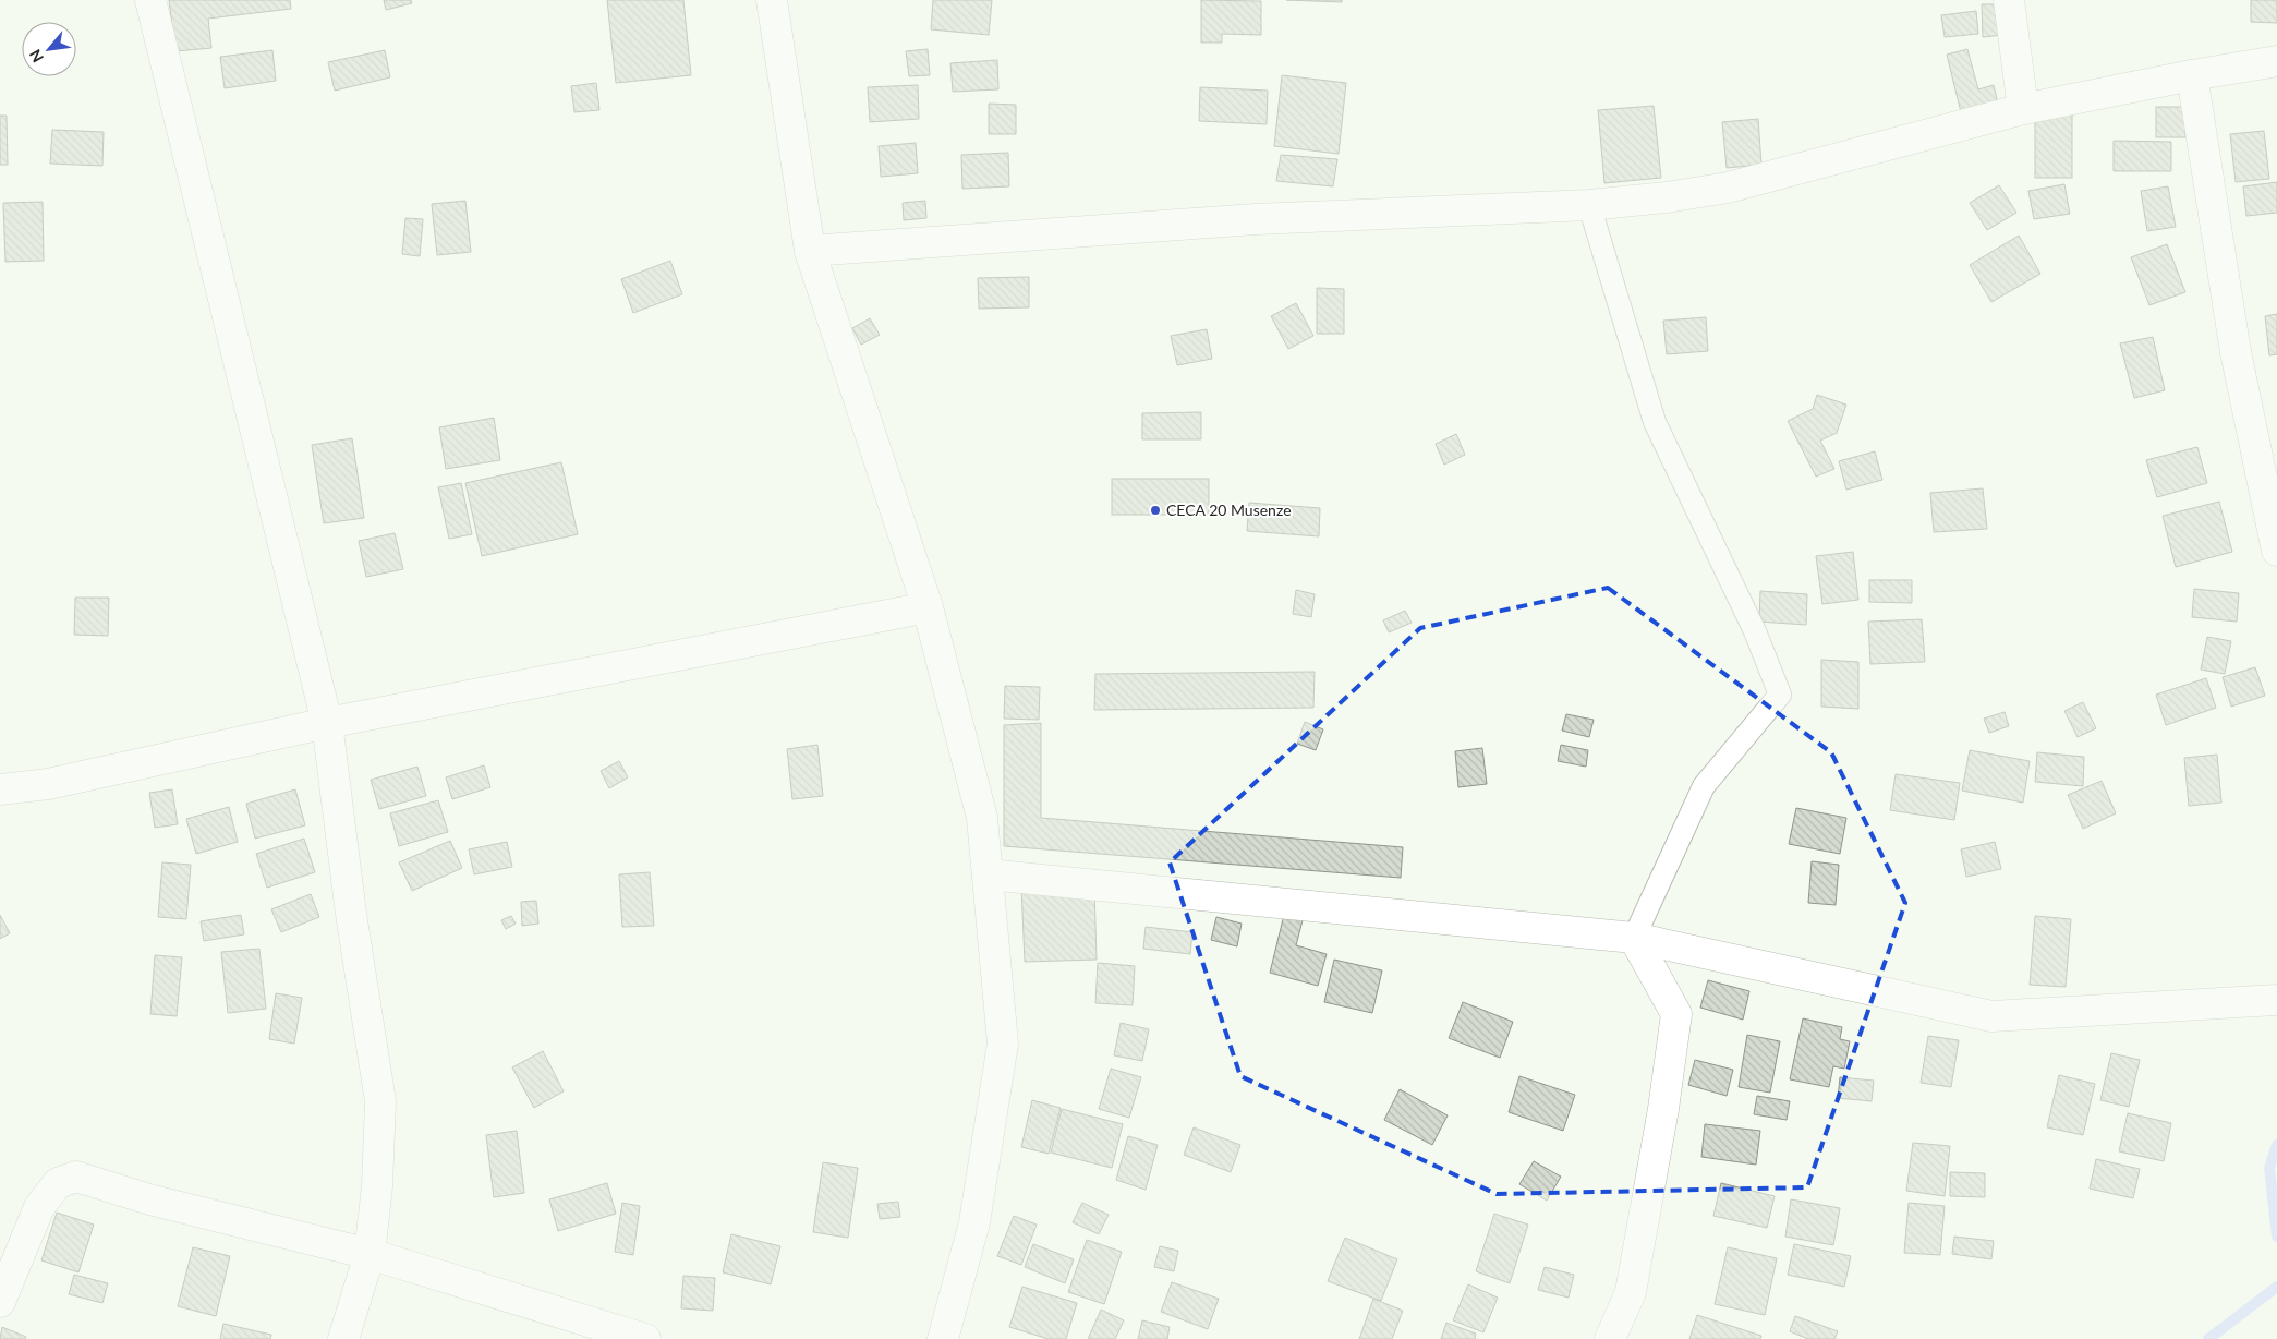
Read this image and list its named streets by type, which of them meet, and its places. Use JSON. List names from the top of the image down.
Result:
{
  "places": ["CECA 20 Musenze"],
  "north": "bottom left"
}
